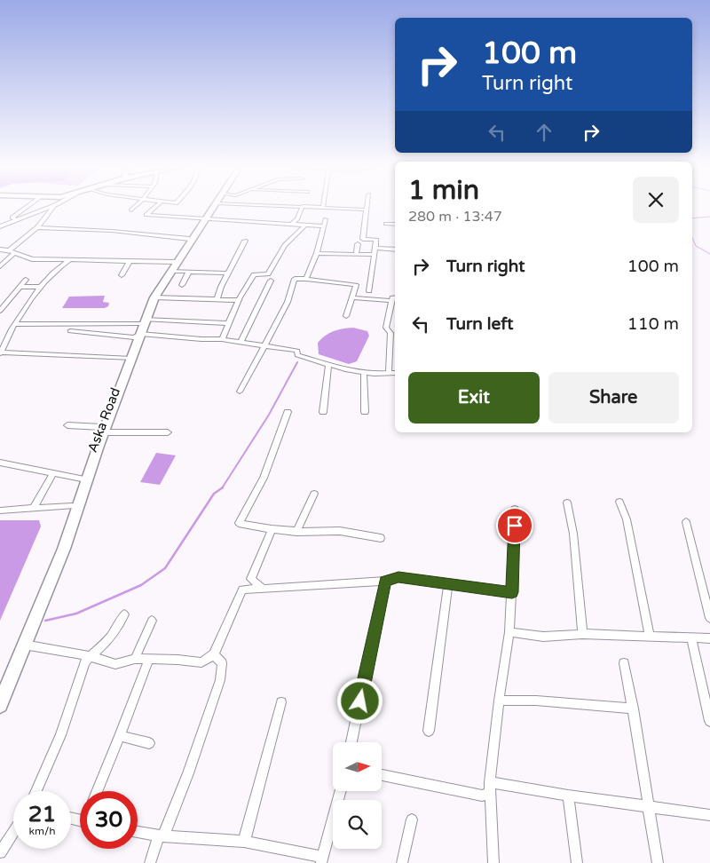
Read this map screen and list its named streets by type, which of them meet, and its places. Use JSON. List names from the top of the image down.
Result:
{
  "north": "right",
  "page": {
    "turn": ["100 m", "Turn right"],
    "heading": ["1 min", "280 m · 13:47"],
    "list": [
      {
        "name": "Turn right",
        "value": "100 m"
      },
      {
        "name": "Turn left",
        "value": "110 m"
      }
    ],
    "buttons": ["Exit", "Share"],
    "speed": "21 km/h",
    "limit": "30"
  }
}
